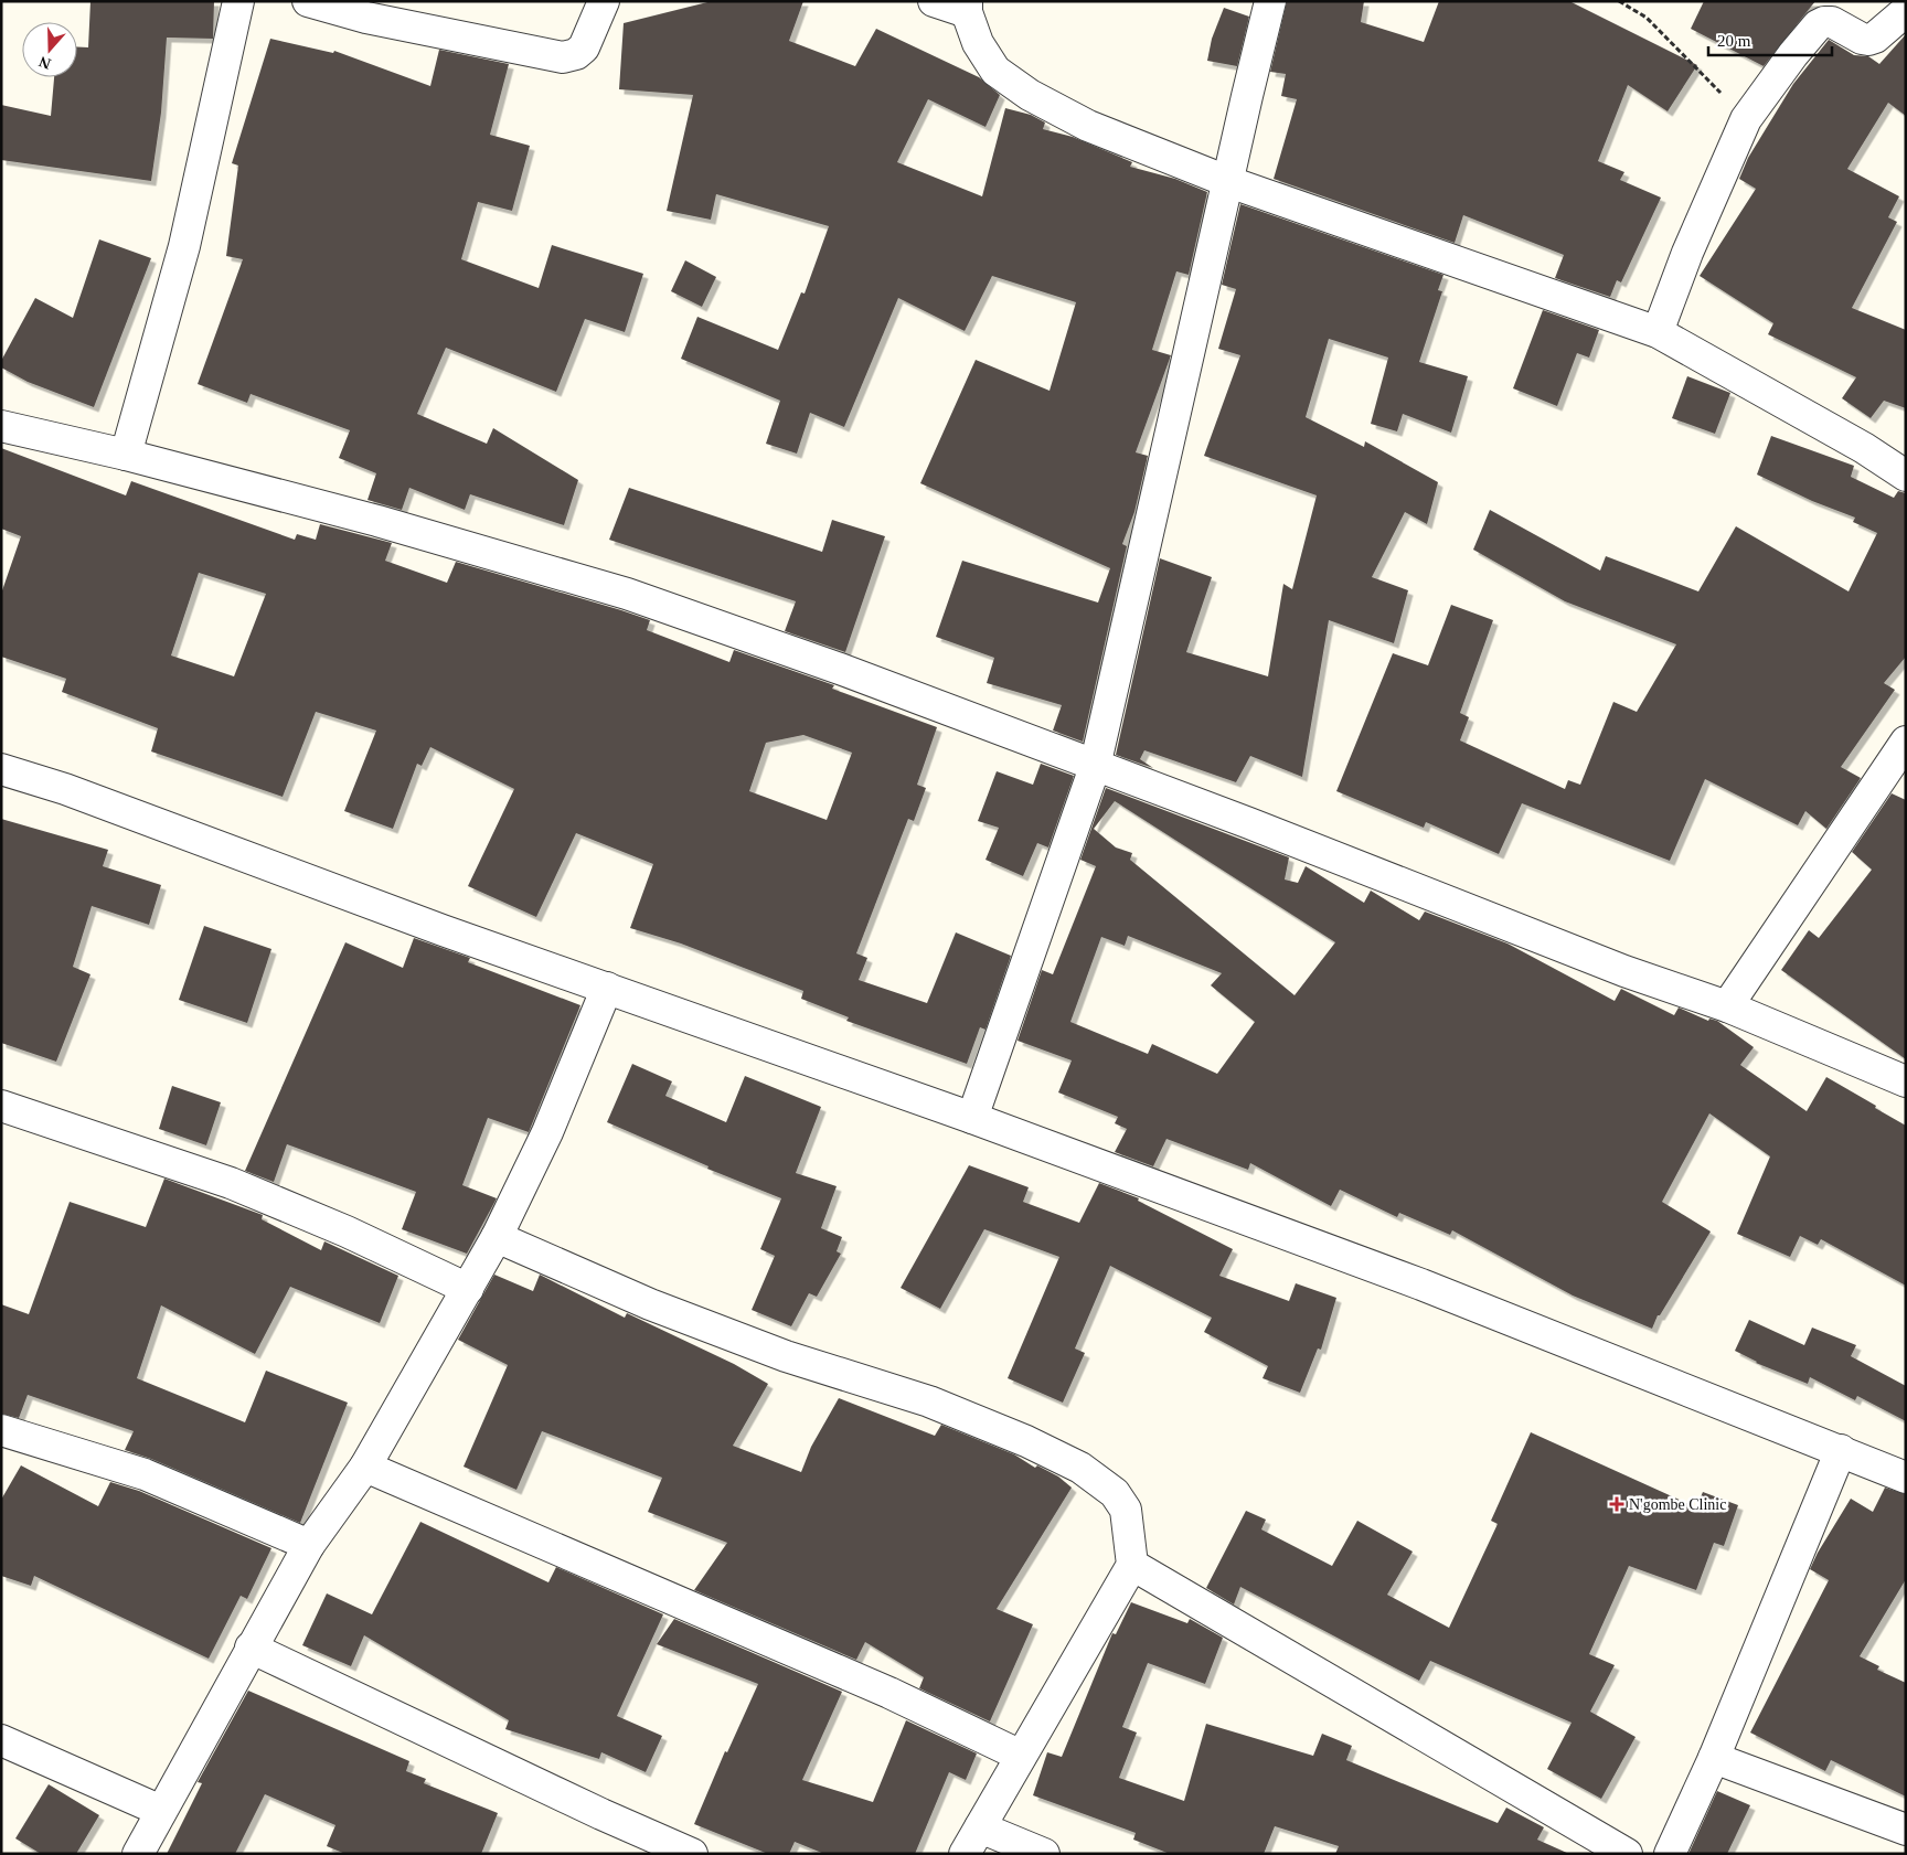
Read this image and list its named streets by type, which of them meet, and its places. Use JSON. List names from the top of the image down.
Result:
{
  "places": {
    "health": ["N'gombe Clinic"]
  },
  "scale_bar": "20 m",
  "north": "bottom"
}
